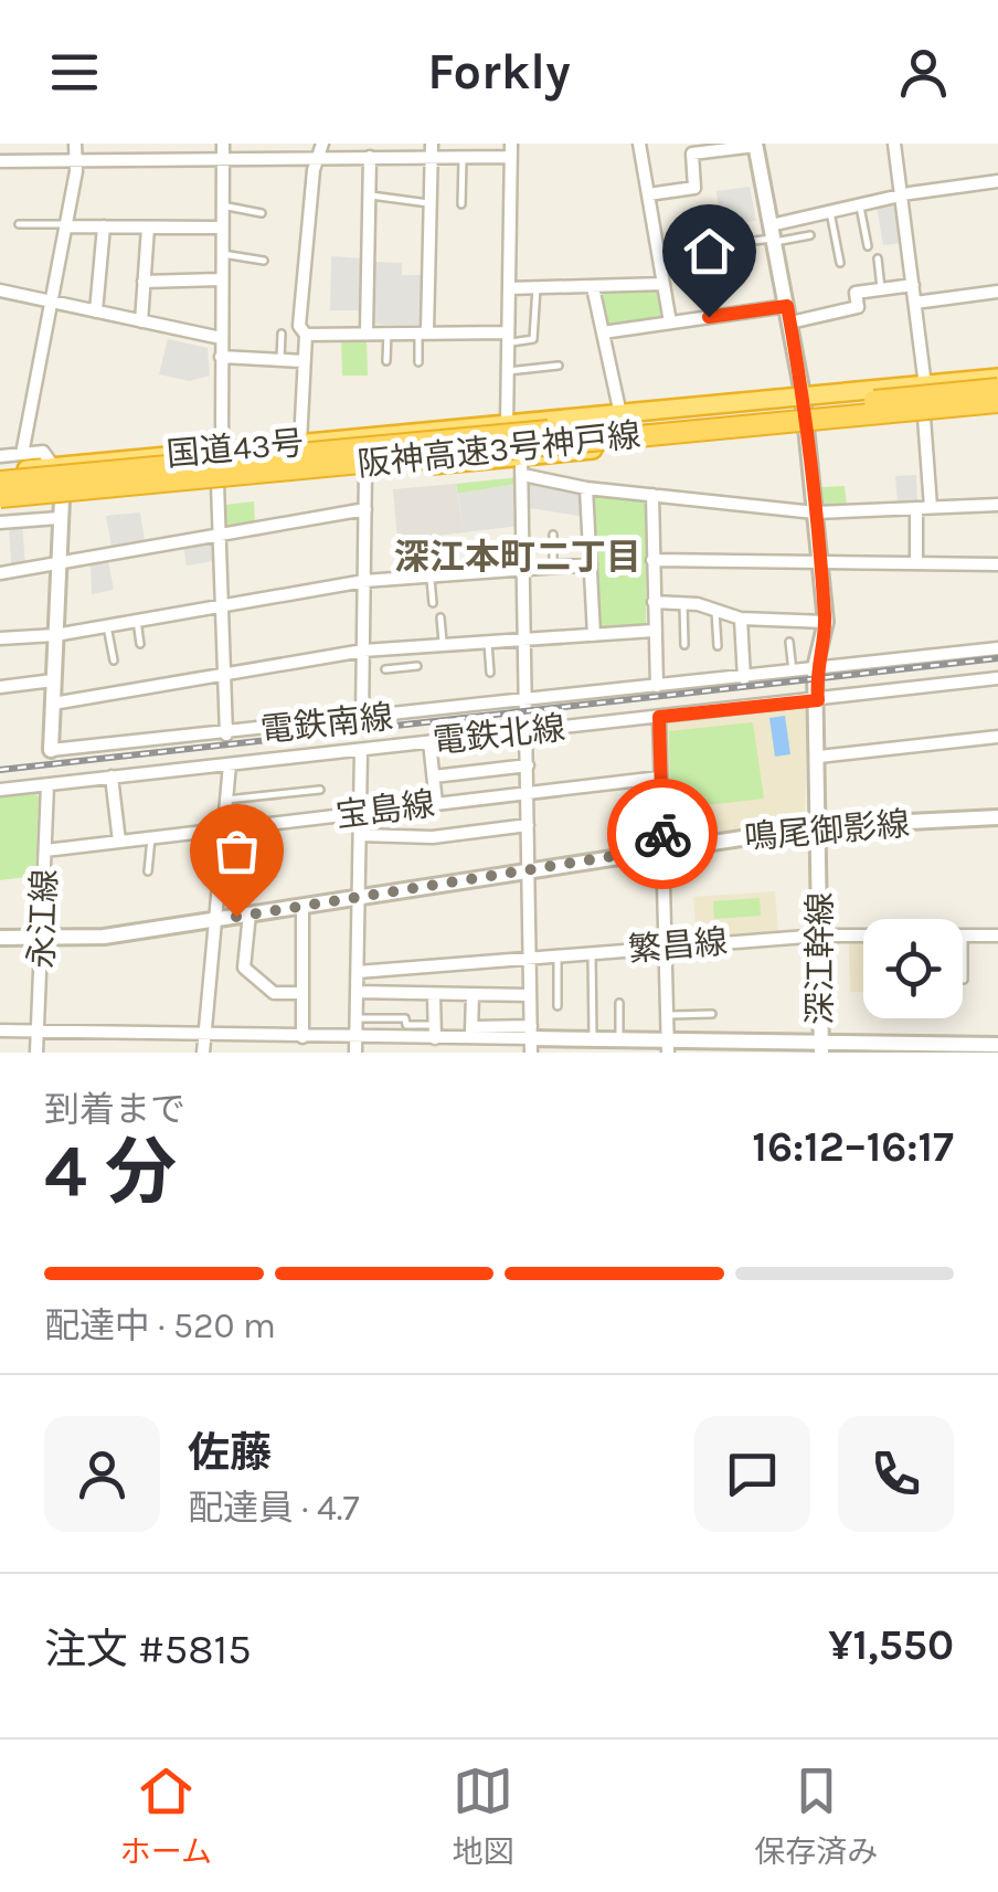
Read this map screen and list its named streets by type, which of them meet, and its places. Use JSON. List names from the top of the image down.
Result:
{
  "streets": {
    "highway": ["国道43号", "阪神高速3号神戸線"],
    "street": [
      "電鉄南線",
      "電鉄北線",
      "宝島線",
      "鳴尾御影線",
      "永江線",
      "繁昌線",
      "深江幹線"
    ]
  },
  "crossings": [
    ["国道43号", "阪神高速3号神戸線"],
    ["国道43号", "深江幹線"],
    ["電鉄南線", "深江幹線"],
    ["電鉄北線", "永江線"],
    ["電鉄北線", "深江幹線"],
    ["宝島線", "永江線"],
    ["鳴尾御影線", "永江線"],
    ["鳴尾御影線", "深江幹線"],
    ["繁昌線", "深江幹線"]
  ],
  "districts": ["深江本町二丁目"],
  "page": {
    "header": "Forkly",
    "heading": ["4 分", "到着まで", "16:12–16:17"],
    "panel": [
      "佐藤",
      "配達員 · 4.7",
      "注文 #5815",
      "¥1,550"
    ],
    "bar": "配達中 · 520 m",
    "tabs": ["ホーム", "地図", "保存済み"]
  }
}
